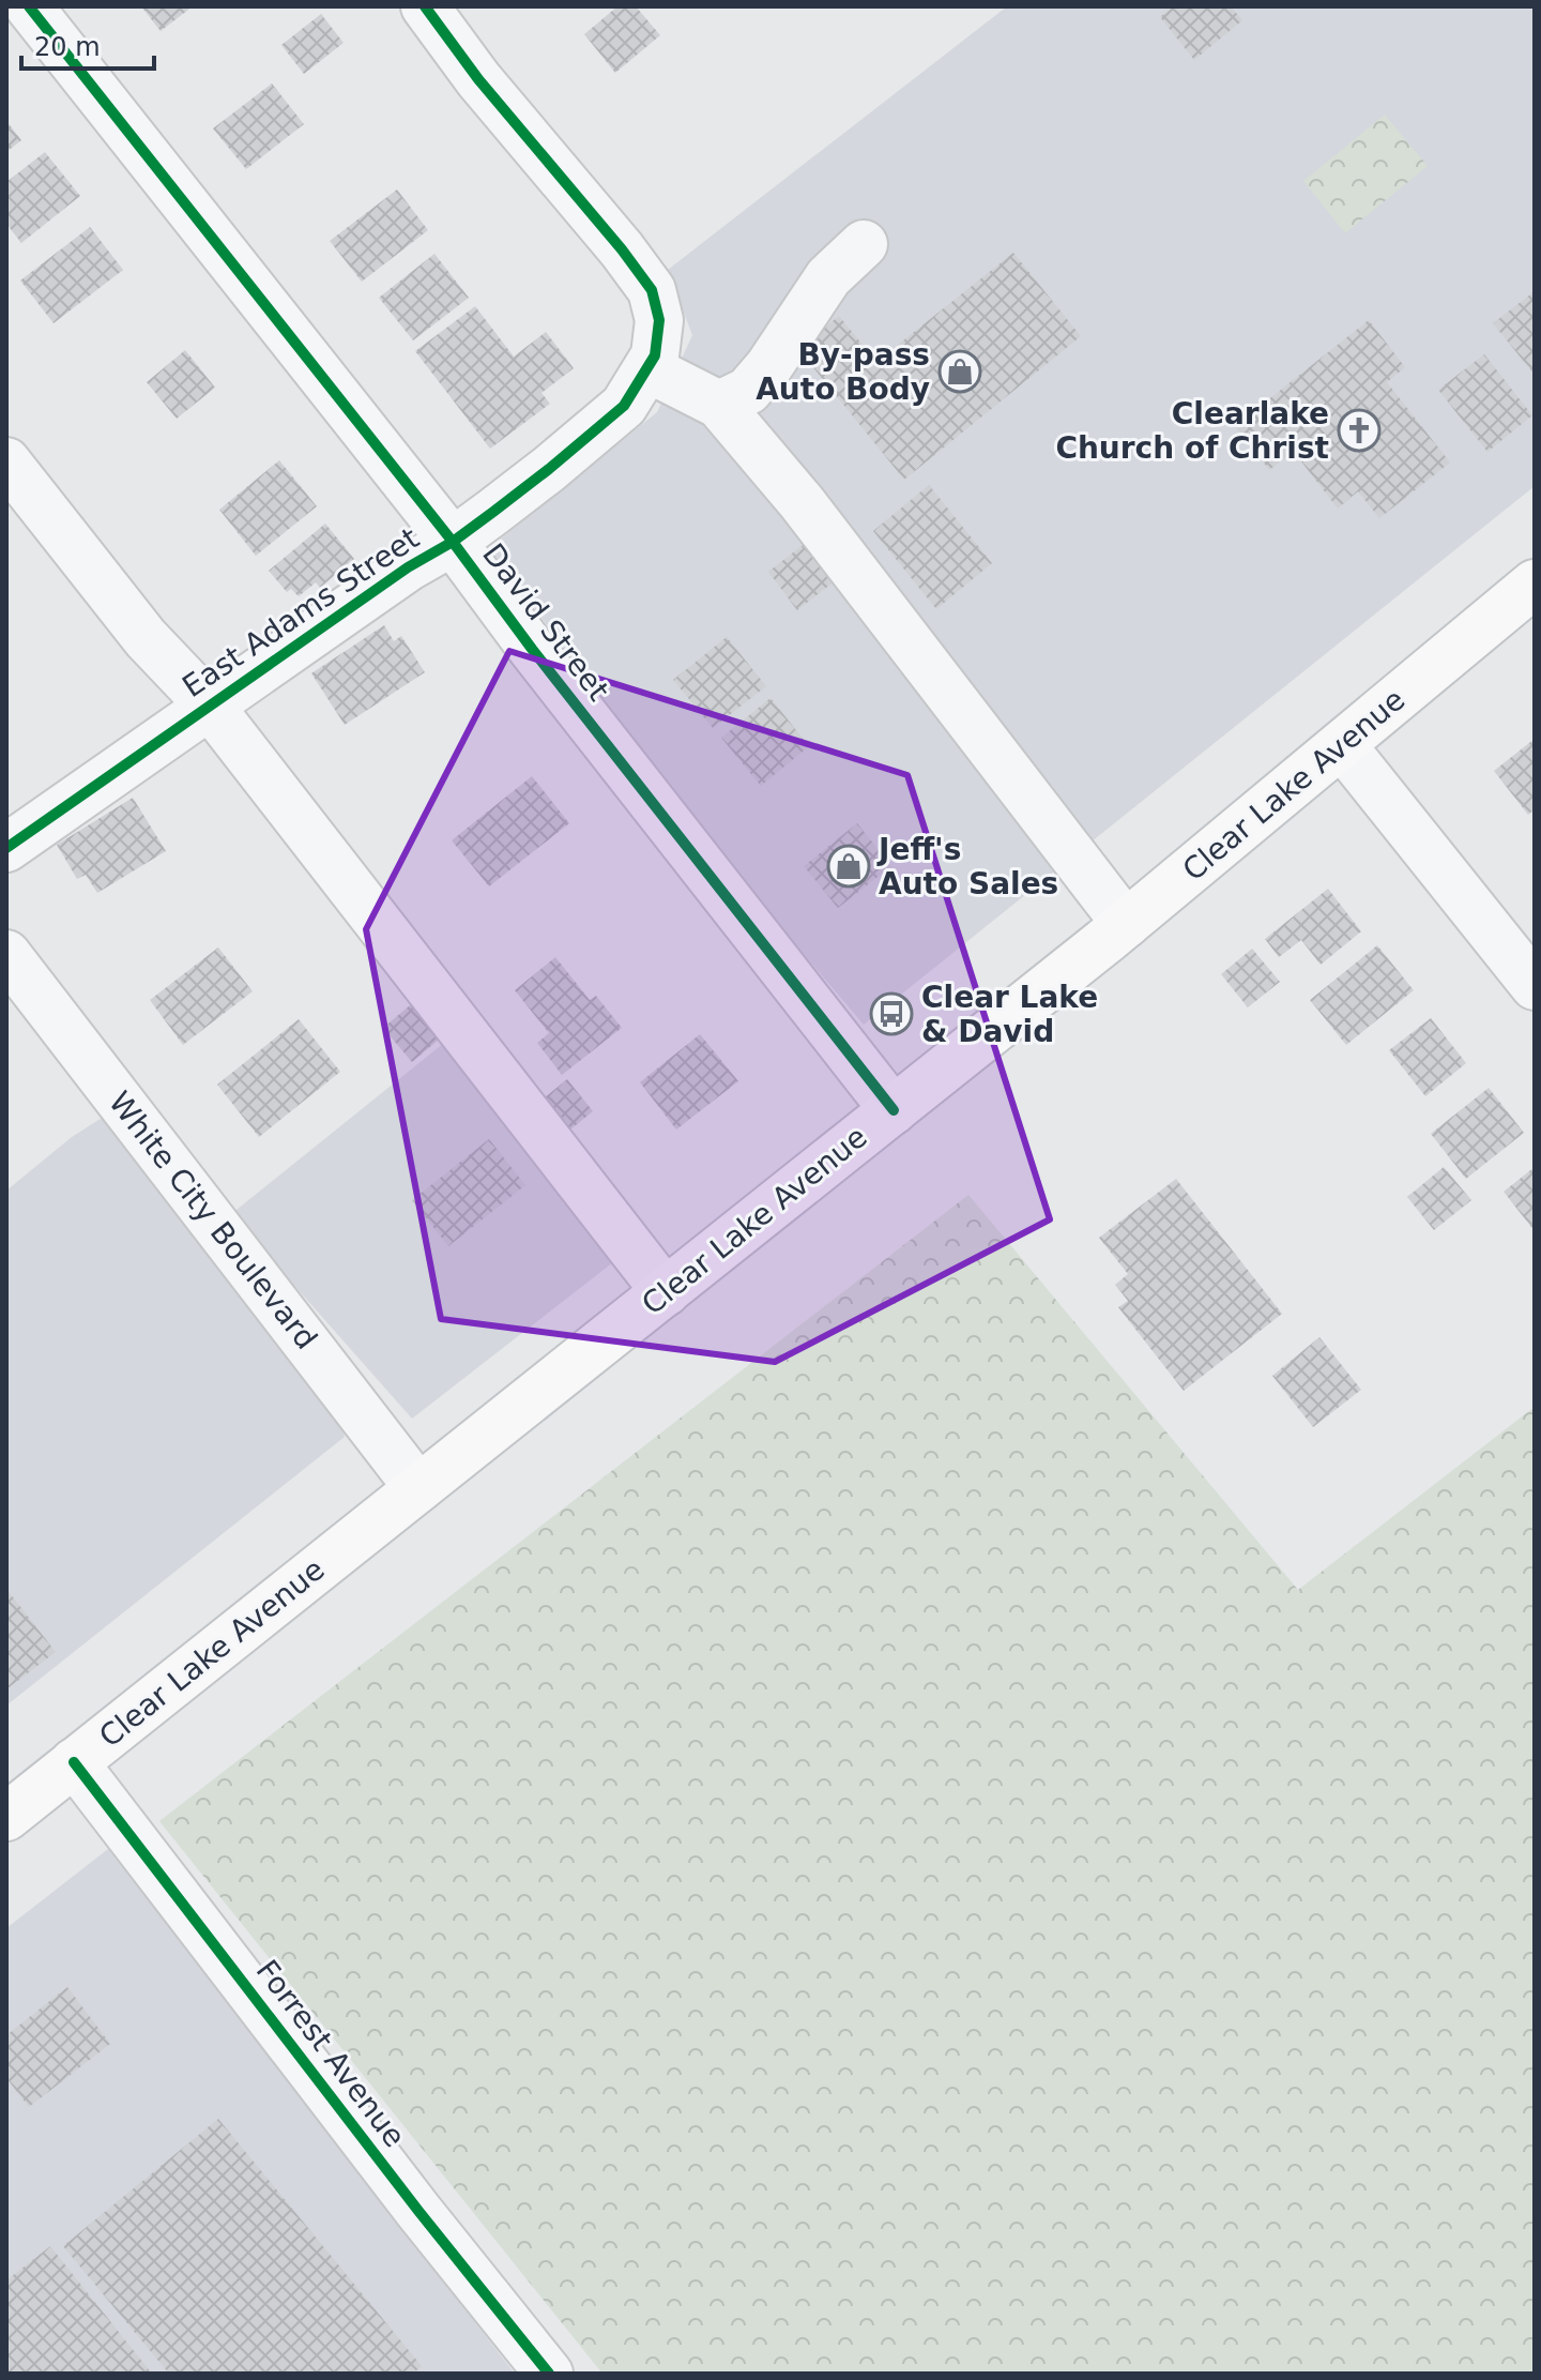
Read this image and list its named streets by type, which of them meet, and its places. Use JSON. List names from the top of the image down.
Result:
{
  "streets": {
    "main road": ["Clear Lake Avenue"],
    "street": [
      "East Adams Street",
      "David Street",
      "White City Boulevard",
      "Forrest Avenue"
    ]
  },
  "crossings": [
    ["East Adams Street", "David Street"],
    ["David Street", "Clear Lake Avenue"],
    ["Clear Lake Avenue", "White City Boulevard"],
    ["Clear Lake Avenue", "Forrest Avenue"]
  ],
  "places": {
    "shop": ["By-pass Auto Body", "Jeff's Auto Sales"],
    "church": ["Clearlake Church of Christ"],
    "bus stop": ["Clear Lake & David"]
  },
  "scale_bar": "20 m"
}
